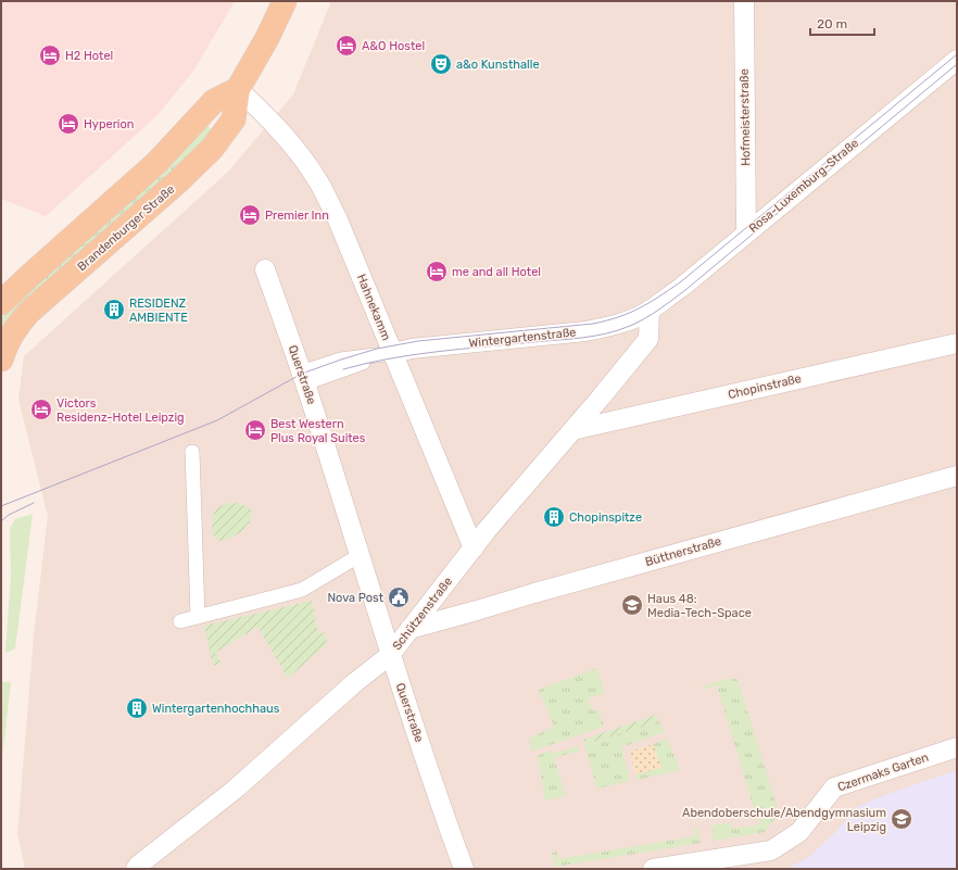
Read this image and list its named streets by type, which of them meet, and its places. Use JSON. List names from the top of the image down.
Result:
{
  "streets": {
    "main road": ["Brandenburger Straße"],
    "street": [
      "Hofmeisterstraße",
      "Rosa-Luxemburg-Straße",
      "Hahnekamm",
      "Wintergartenstraße",
      "Querstraße",
      "Chopinstraße",
      "Büttnerstraße",
      "Schützenstraße",
      "Czermaks Garten"
    ]
  },
  "crossings": [
    ["Hofmeisterstraße", "Rosa-Luxemburg-Straße"],
    ["Rosa-Luxemburg-Straße", "Wintergartenstraße"],
    ["Rosa-Luxemburg-Straße", "Schützenstraße"],
    ["Brandenburger Straße", "Hahnekamm"],
    ["Hahnekamm", "Wintergartenstraße"],
    ["Hahnekamm", "Schützenstraße"],
    ["Wintergartenstraße", "Querstraße"],
    ["Wintergartenstraße", "Schützenstraße"],
    ["Querstraße", "Schützenstraße"],
    ["Chopinstraße", "Schützenstraße"],
    ["Büttnerstraße", "Schützenstraße"]
  ],
  "places": {
    "hotel": [
      "A&O Hostel",
      "H2 Hotel",
      "Hyperion",
      "Premier Inn",
      "me and all Hotel",
      "Victors Residenz-Hotel Leipzig",
      "Best Western Plus Royal Suites"
    ],
    "theatre": ["a&o Kunsthalle"],
    "building": ["RESIDENZ AMBIENTE", "Chopinspitze", "Wintergartenhochhaus"],
    "public building": ["Nova Post"],
    "school or university": ["Haus 48: Media-Tech-Space", "Abendoberschule/Abendgymnasium Leipzig"]
  },
  "scale_bar": "20 m"
}
